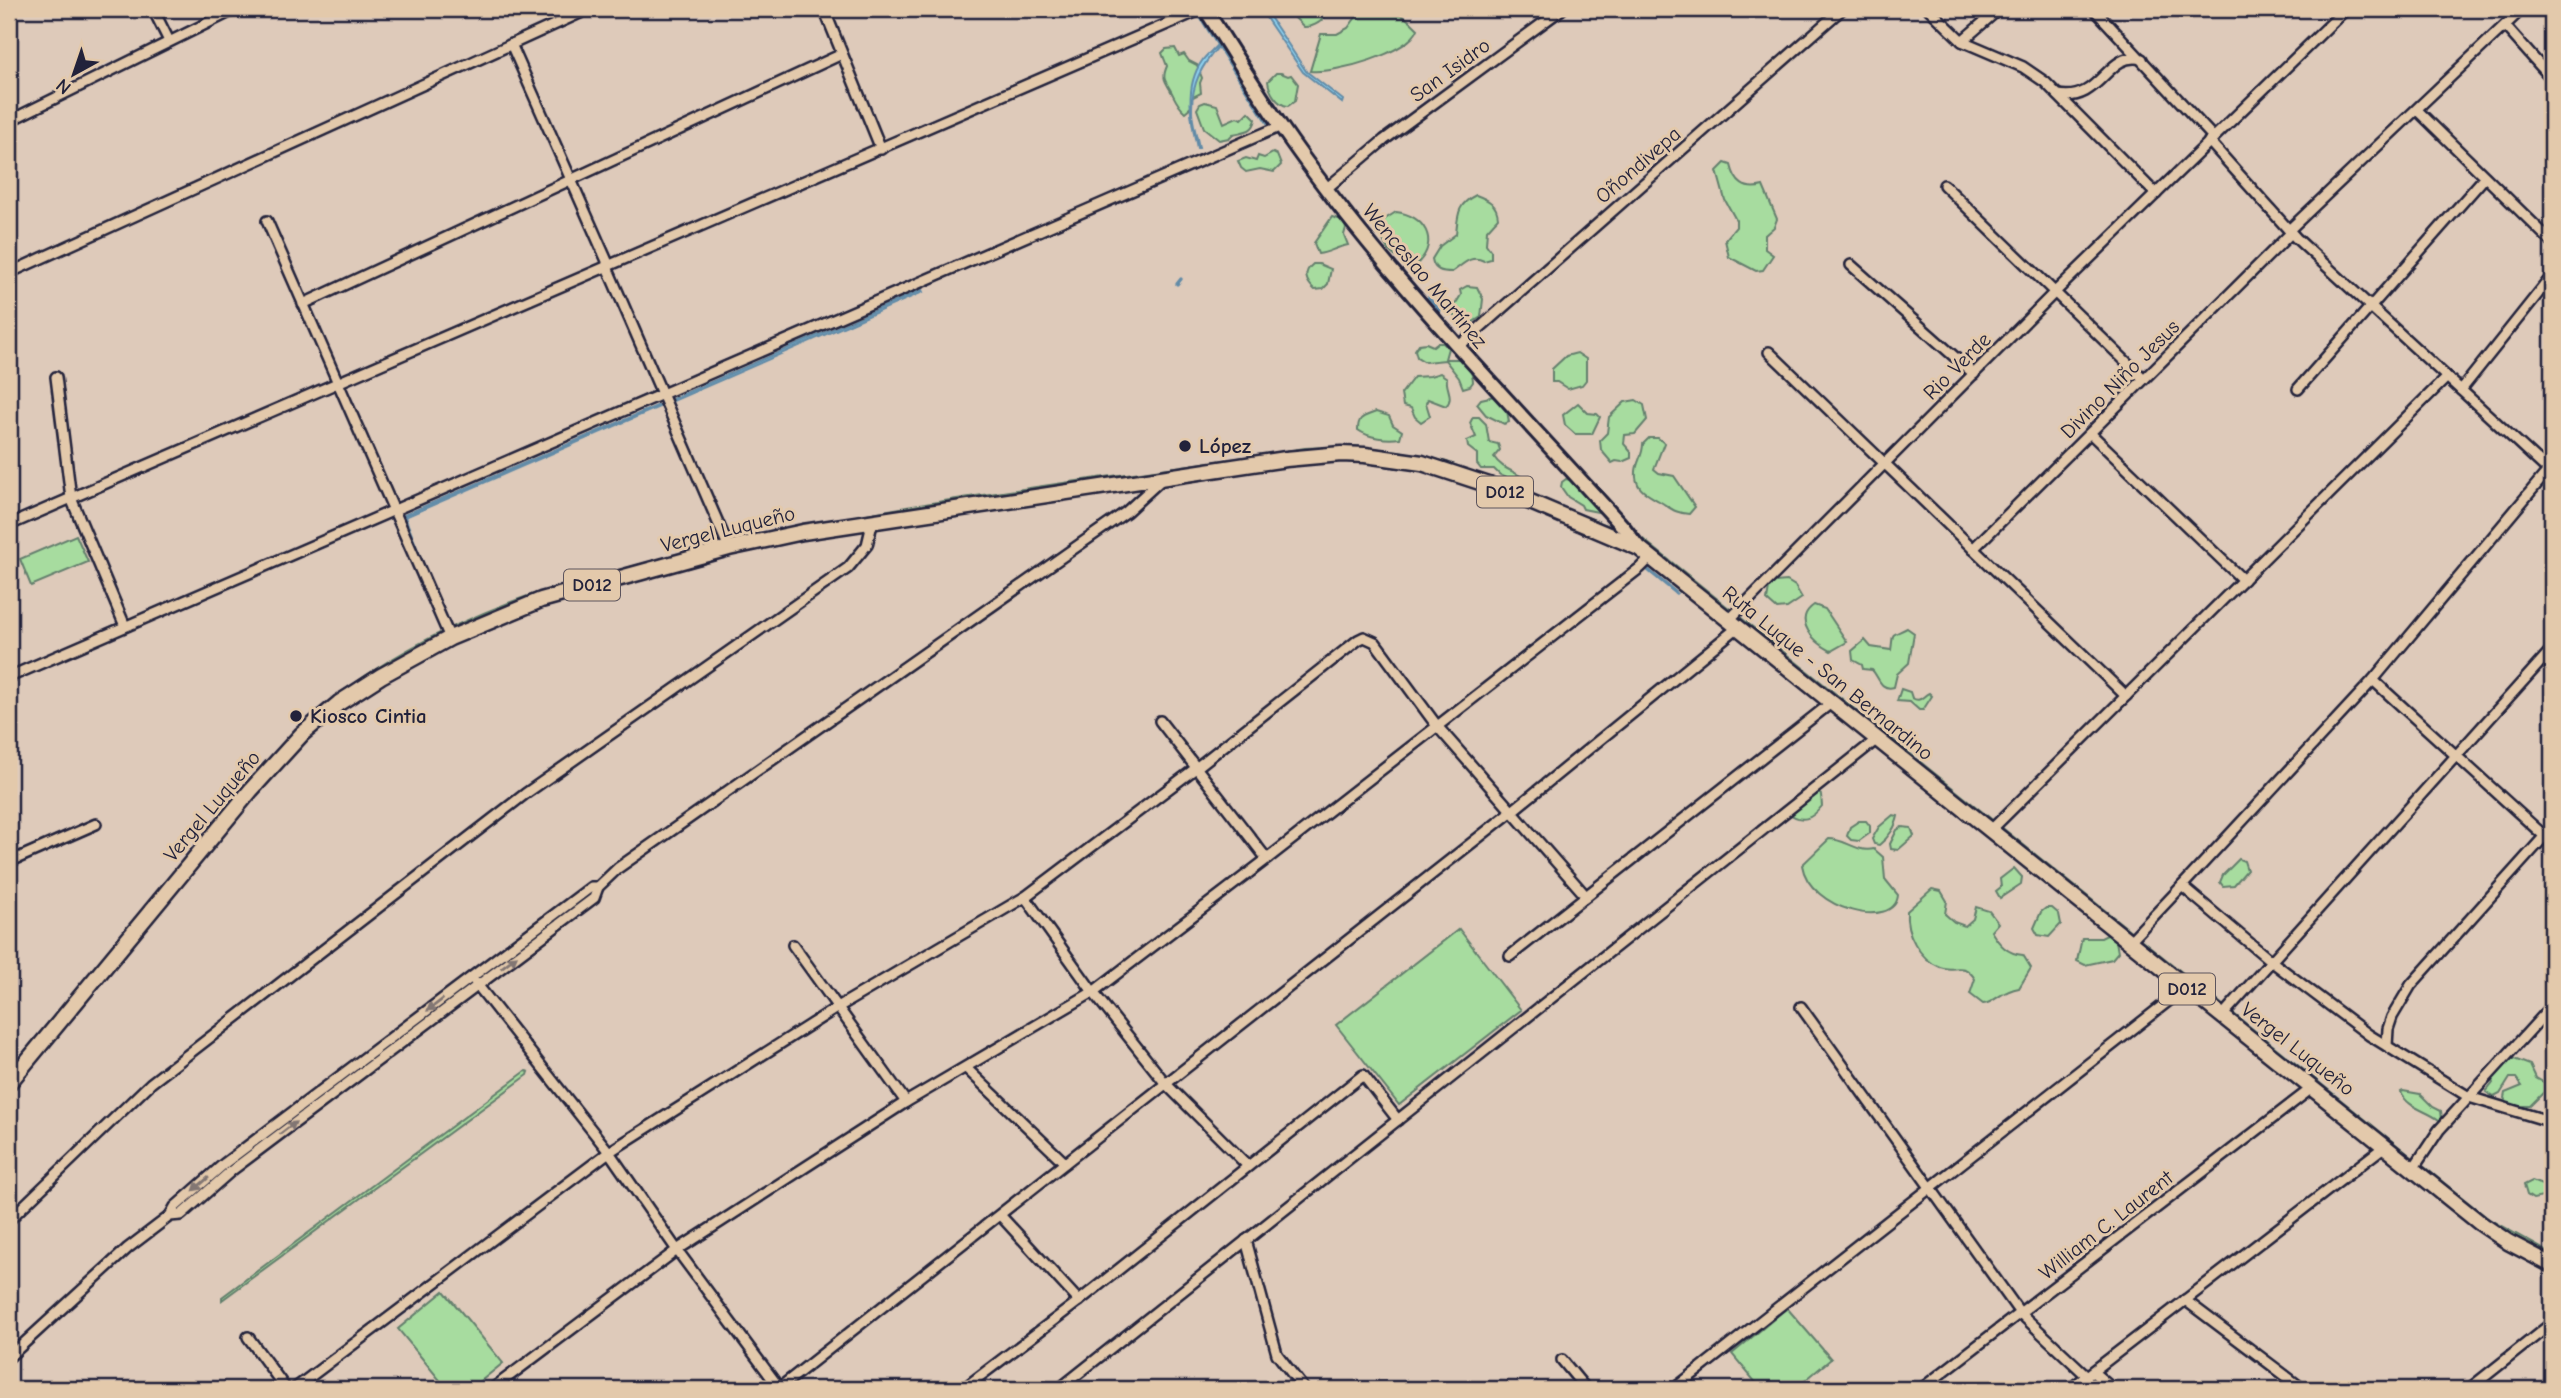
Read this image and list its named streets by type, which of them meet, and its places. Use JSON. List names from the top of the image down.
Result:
{
  "streets": {
    "main road": [
      "Wenceslao Martínez",
      "D012",
      "Vergel Luqueño",
      "Ruta Luque - San Bernardino"
    ],
    "street": [
      "San Isidro",
      "Oñondivepa",
      "Rio Verde",
      "Divino Niño Jesus",
      "William C. Laurent"
    ]
  },
  "crossings": [
    ["San Isidro", "Wenceslao Martínez"],
    ["Oñondivepa", "Wenceslao Martínez"],
    ["Wenceslao Martínez", "Vergel Luqueño"],
    ["Wenceslao Martínez", "Ruta Luque - San Bernardino"],
    ["Rio Verde", "Ruta Luque - San Bernardino"],
    ["Vergel Luqueño", "Ruta Luque - San Bernardino"],
    ["Vergel Luqueño", "William C. Laurent"]
  ],
  "places": ["López", "Kiosco Cintia"],
  "north": "bottom left"
}
